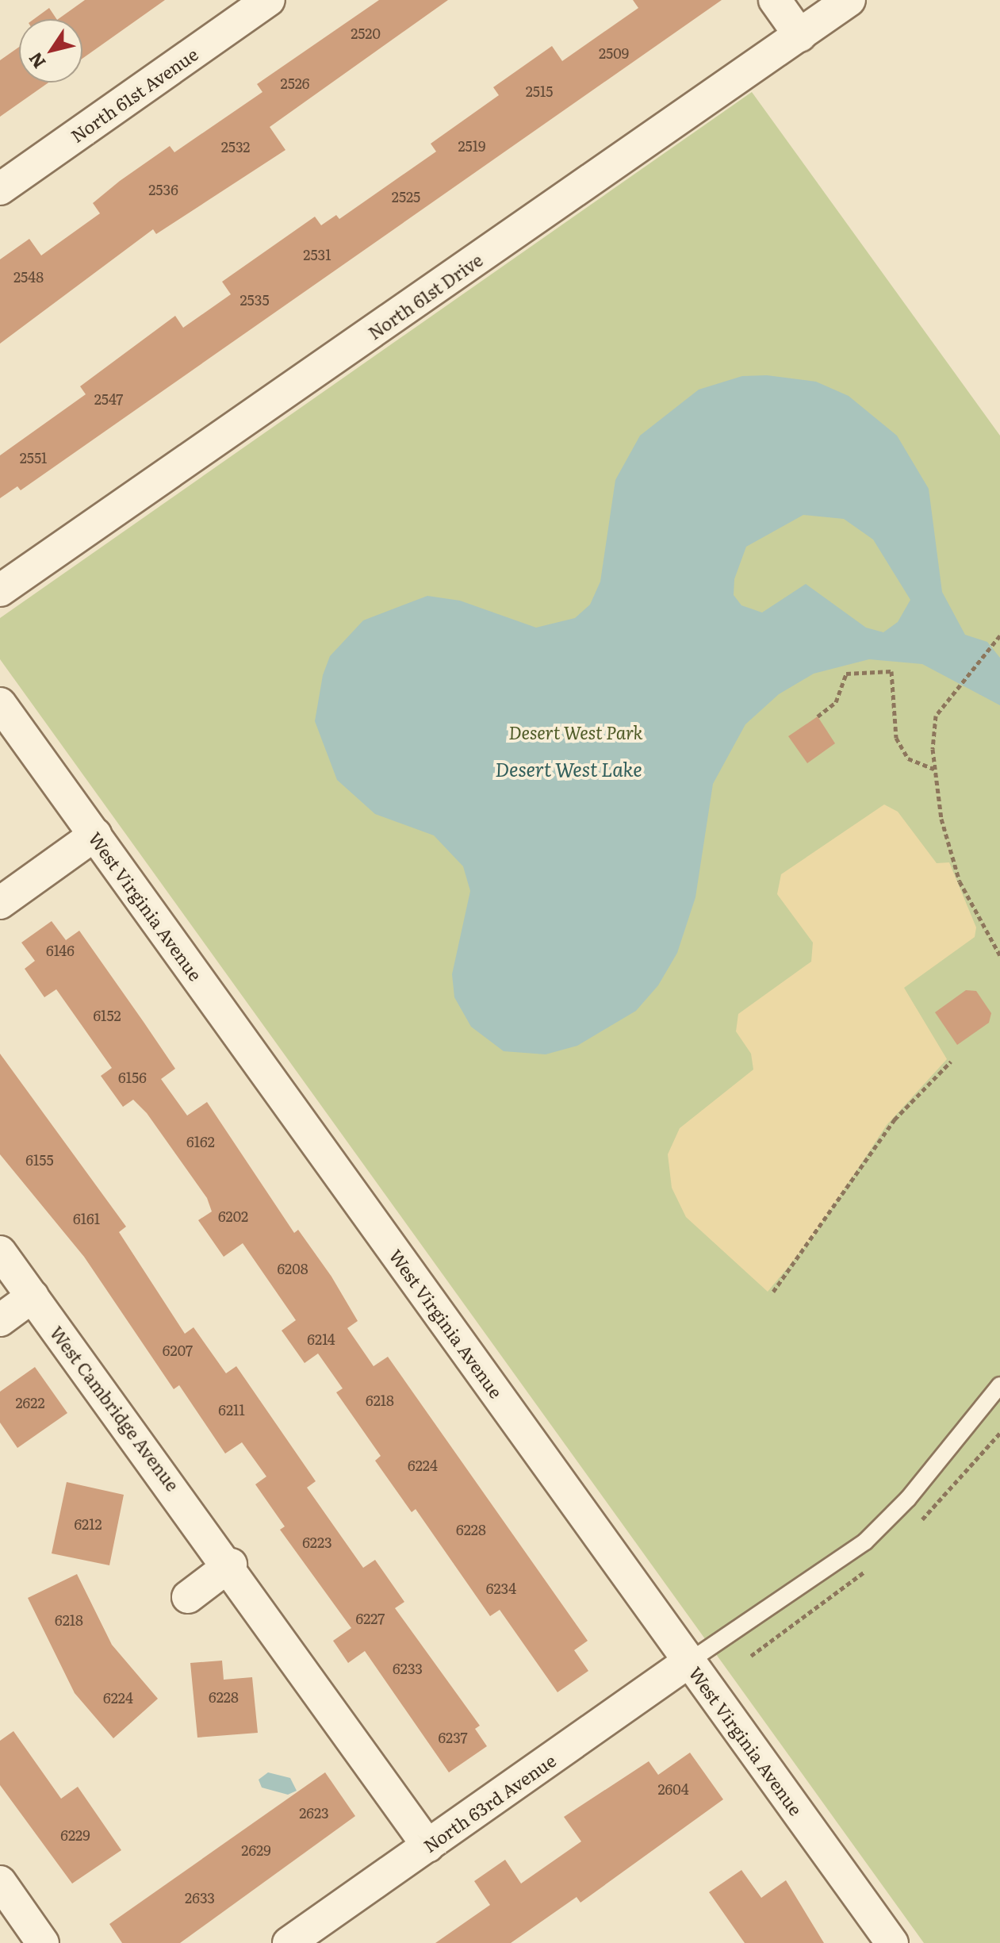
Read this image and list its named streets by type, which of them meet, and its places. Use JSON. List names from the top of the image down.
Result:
{
  "streets": {
    "street": [
      "North 61st Avenue",
      "North 61st Drive",
      "West Virginia Avenue",
      "West Cambridge Avenue",
      "North 63rd Avenue"
    ]
  },
  "crossings": [
    ["West Virginia Avenue", "North 63rd Avenue"],
    ["West Cambridge Avenue", "North 63rd Avenue"]
  ],
  "water": ["Desert West Lake"],
  "parks": ["Desert West Park"],
  "house_numbers": [
    "2520",
    "2509",
    "2526",
    "2515",
    "2519",
    "2532",
    "2536",
    "2525",
    "2531",
    "2548",
    "2535",
    "2547",
    "2551",
    "6146",
    "6152",
    "6156",
    "6162",
    "6155",
    "6202",
    "6161",
    "6208",
    "6214",
    "6207",
    "6218",
    "2622",
    "6211",
    "6224",
    "6212",
    "6228",
    "6223",
    "6234",
    "6227",
    "6218",
    "6233",
    "6228",
    "6224",
    "6237",
    "2604",
    "2623",
    "6229",
    "2629",
    "2633"
  ],
  "north": "bottom left"
}
